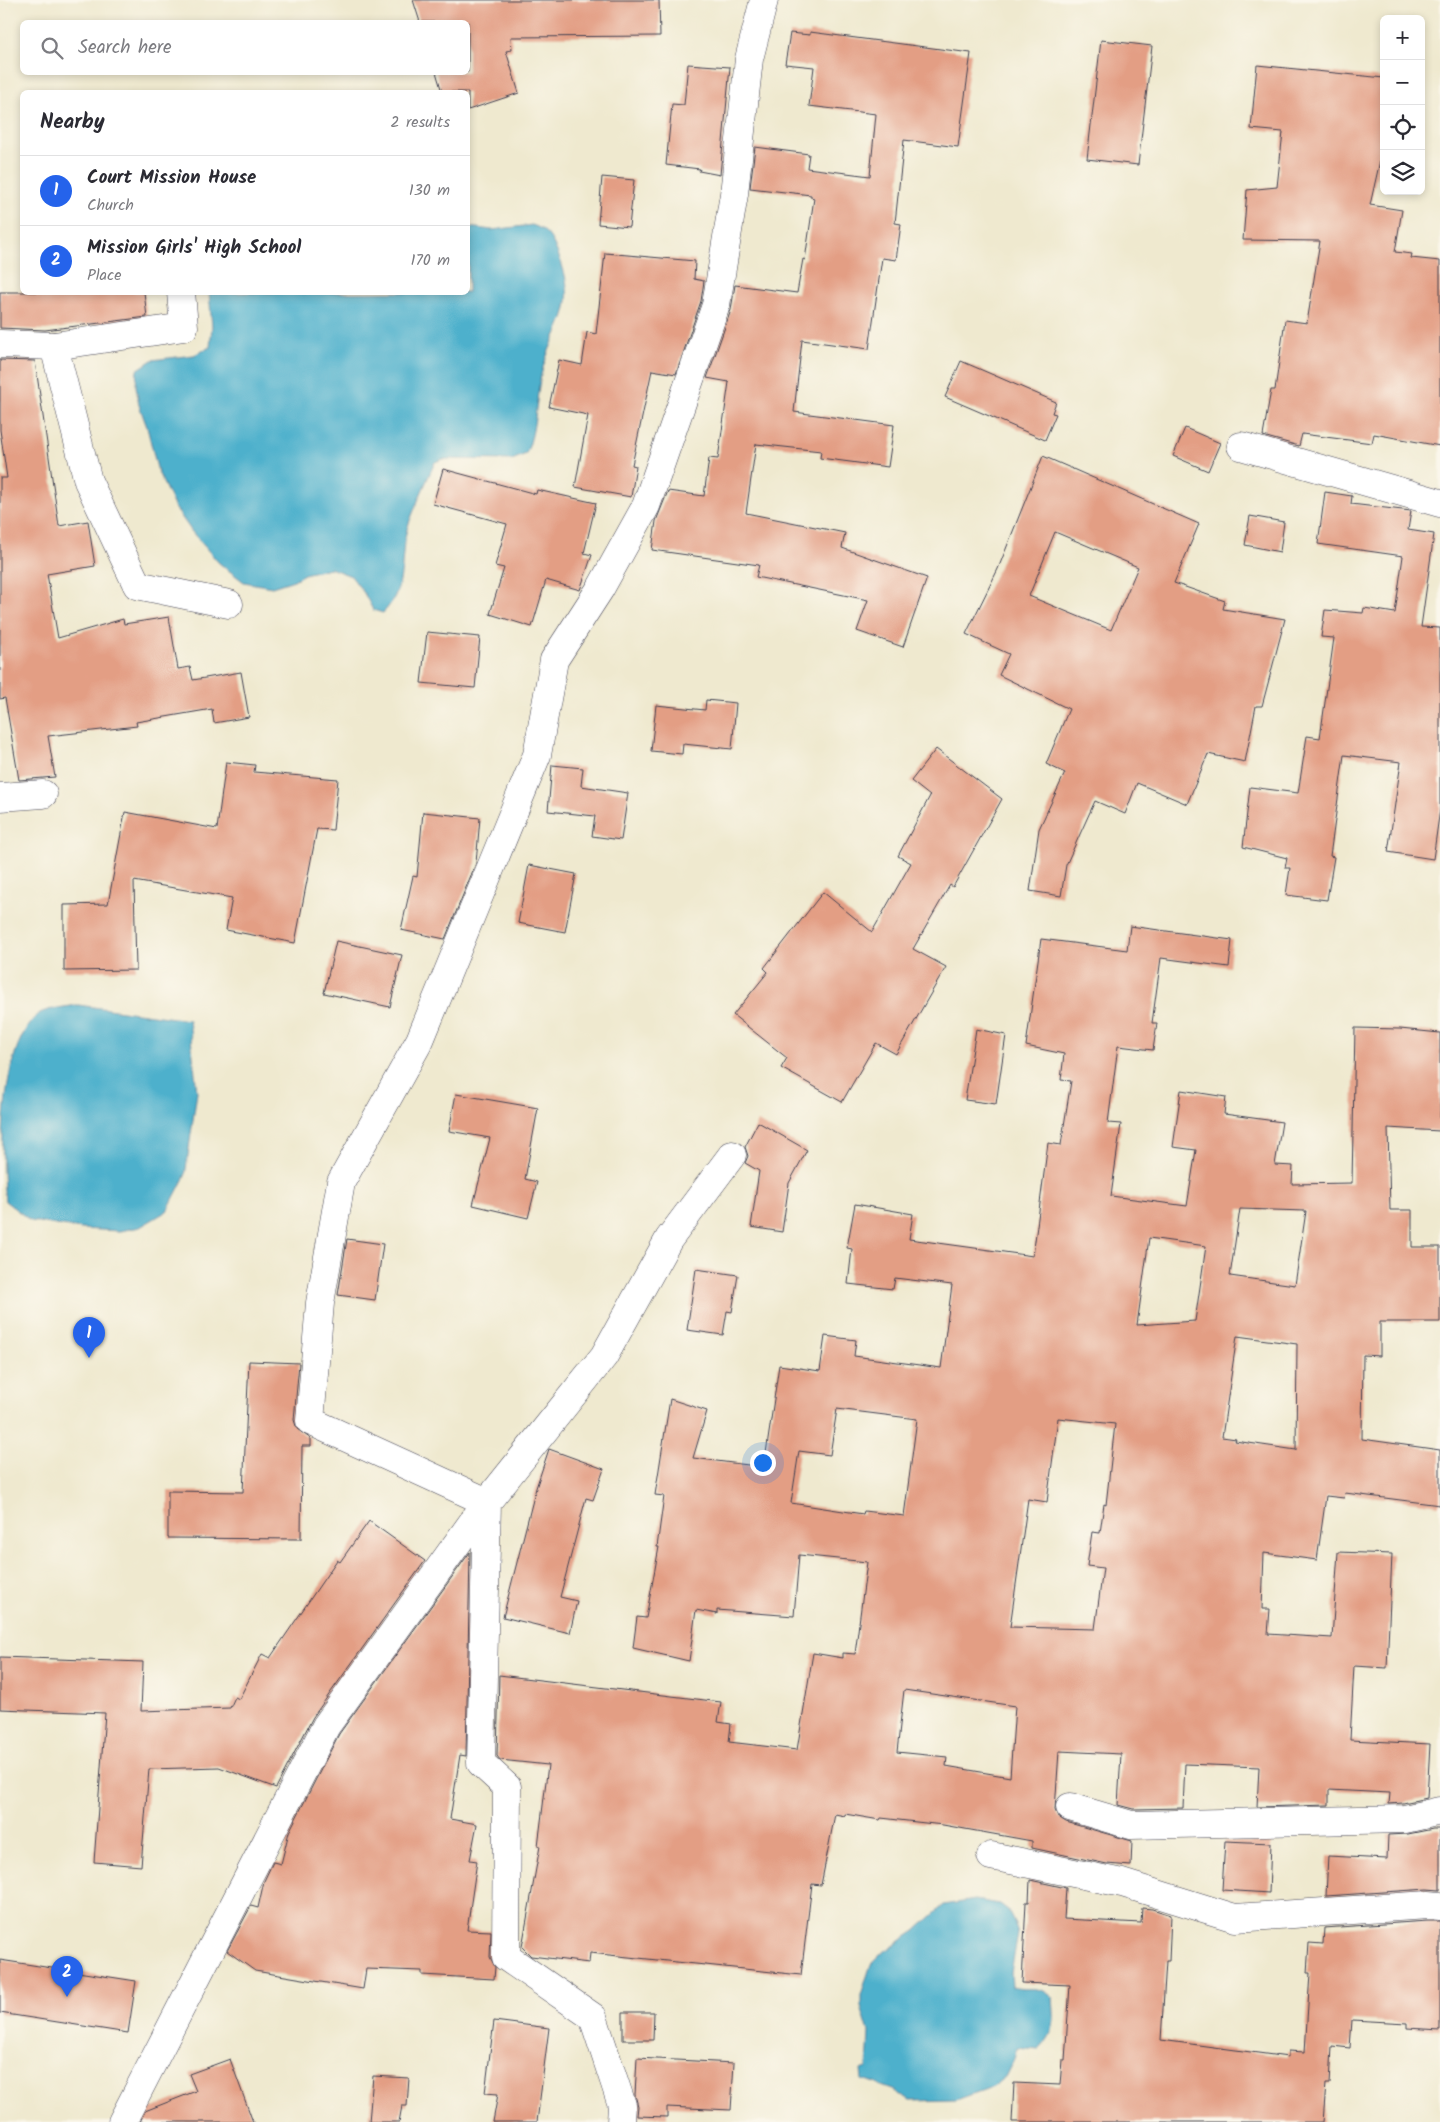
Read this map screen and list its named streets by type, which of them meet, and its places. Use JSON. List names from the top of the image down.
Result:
{
  "page": {
    "map_buttons": ["+", "−"],
    "search": "Search here",
    "heading": ["Nearby", "2 results"],
    "list": [
      {
        "mark": "1",
        "name": "Court Mission House",
        "note": "Church",
        "value": "130 m"
      },
      {
        "mark": "2",
        "name": "Mission Girls' High School",
        "note": "Place",
        "value": "170 m"
      }
    ],
    "pins": ["1", "2"]
  }
}
